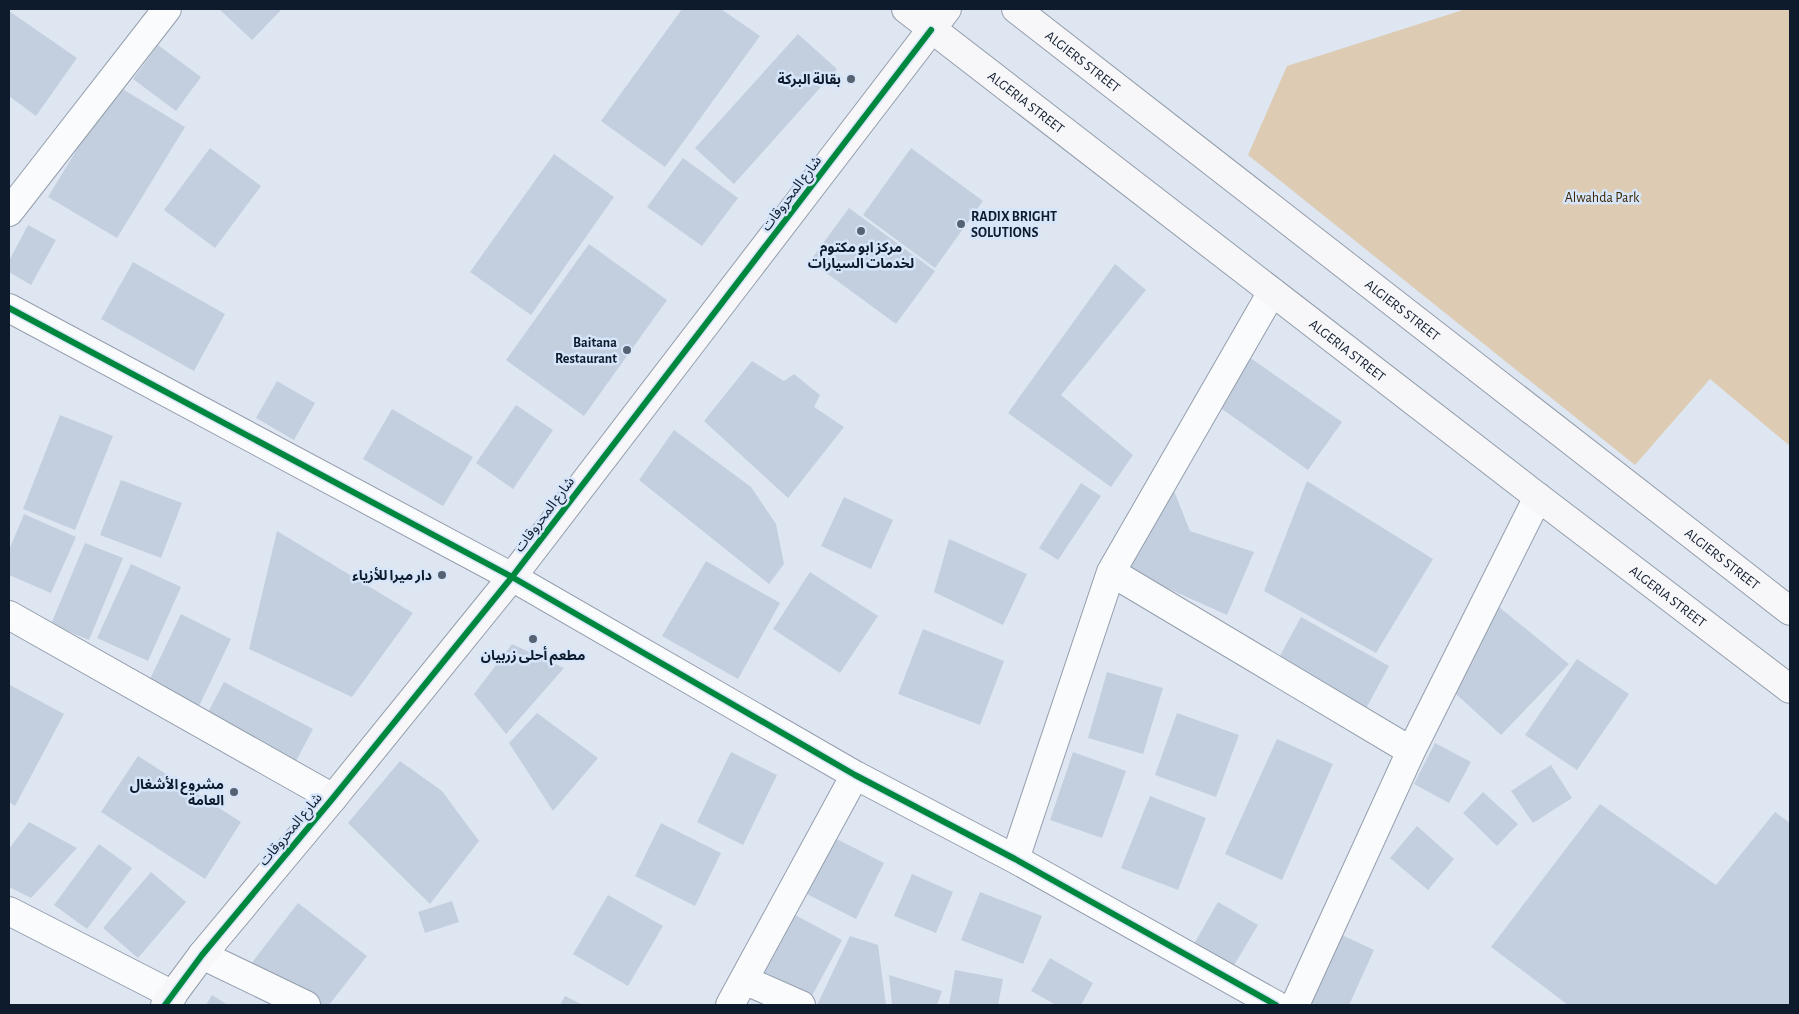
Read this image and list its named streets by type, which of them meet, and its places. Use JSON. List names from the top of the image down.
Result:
{
  "streets": {
    "main road": ["ALGIERS STREET", "ALGERIA STREET", "شارع المحروقات"]
  },
  "crossings": [
    ["ALGERIA STREET", "شارع المحروقات"]
  ],
  "parks": ["Alwahda Park"],
  "places": [
    "بقالة البركة",
    "RADIX BRIGHT SOLUTIONS",
    "مركز ابو مكتوم لخدمات السيارات",
    "Baitana Restaurant",
    "دار ميرا للأزياء",
    "مطعم أحلى زربيان",
    "مشروع الأشغال العامة"
  ]
}
